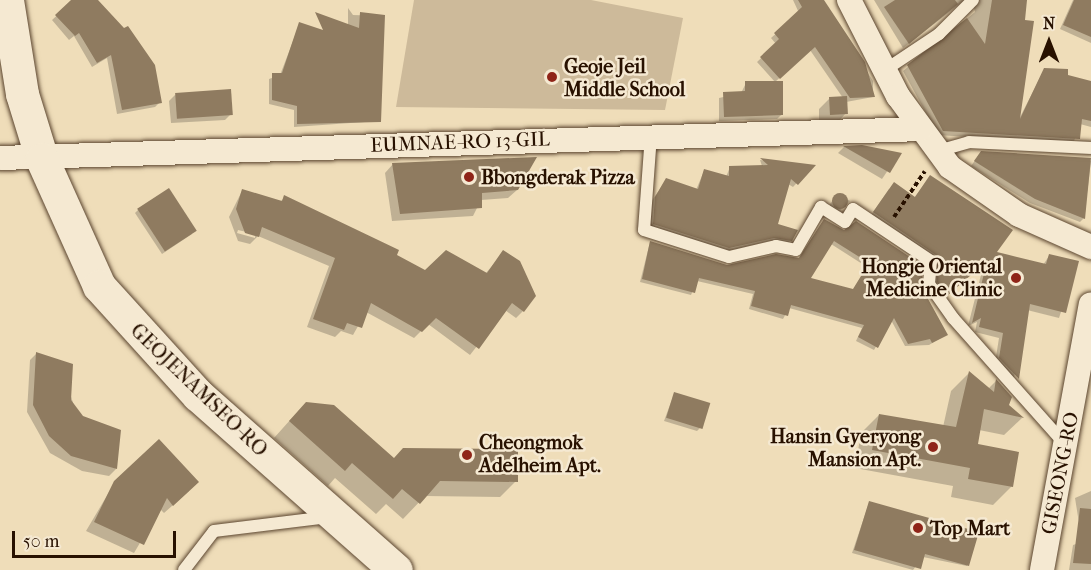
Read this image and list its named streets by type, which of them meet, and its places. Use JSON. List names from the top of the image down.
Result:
{
  "streets": {
    "main road": ["GEOJENAMSEO-RO"],
    "street": ["EUMNAE-RO 13-GIL", "GISEONG-RO"]
  },
  "crossings": [
    ["EUMNAE-RO 13-GIL", "GEOJENAMSEO-RO"]
  ],
  "places": [
    "Geoje Jeil Middle School",
    "Bbongderak Pizza",
    "Hongje Oriental Medicine Clinic",
    "Hansin Gyeryong Mansion Apt.",
    "Cheongmok Adelheim Apt.",
    "Top Mart"
  ],
  "scale_bar": "50 m",
  "north": "top"
}
